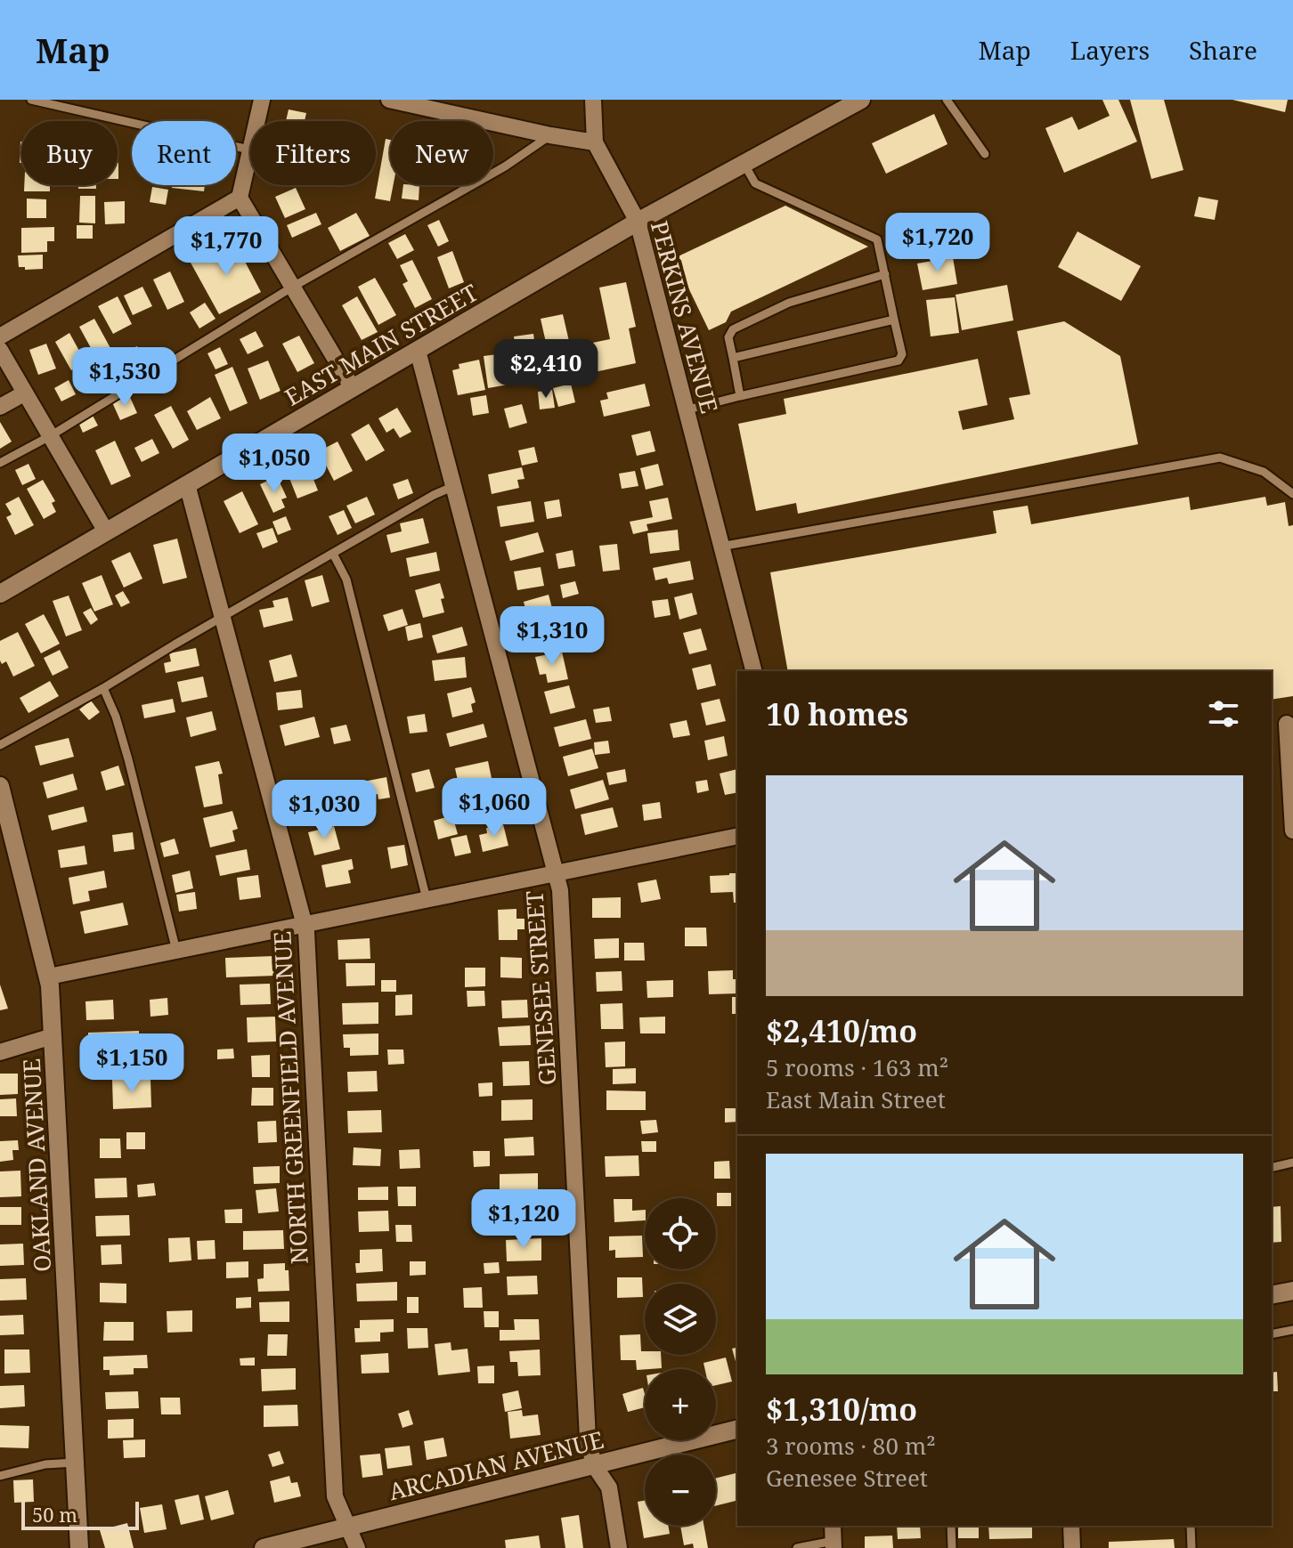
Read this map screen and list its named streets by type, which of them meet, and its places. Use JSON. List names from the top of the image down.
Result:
{
  "streets": {
    "main road": ["EAST MAIN STREET", "OAKLAND AVENUE", "ARCADIAN AVENUE"],
    "street": ["PERKINS AVENUE", "GENESEE STREET", "NORTH GREENFIELD AVENUE"]
  },
  "crossings": [
    ["PERKINS AVENUE", "EAST MAIN STREET"],
    ["EAST MAIN STREET", "GENESEE STREET"],
    ["EAST MAIN STREET", "NORTH GREENFIELD AVENUE"],
    ["GENESEE STREET", "ARCADIAN AVENUE"],
    ["NORTH GREENFIELD AVENUE", "ARCADIAN AVENUE"]
  ],
  "scale_bar": "50 m",
  "page": {
    "header": "Map",
    "nav": ["Map", "Layers", "Share"],
    "chip": [
      "Buy",
      "Rent",
      "Filters",
      "New"
    ],
    "price": [
      "$1,720",
      "$1,770",
      "$2,410",
      "$1,530",
      "$1,050",
      "$1,310",
      "$1,060",
      "$1,030",
      "$1,150",
      "$1,120"
    ],
    "heading": "10 homes",
    "list": [
      {
        "name": "$2,410/mo",
        "note": "5 rooms · 163 m² · East Main Street"
      },
      {
        "name": "$1,310/mo",
        "note": "3 rooms · 80 m² · Genesee Street"
      }
    ],
    "map_buttons": ["+", "−"],
    "scale": "50 m"
  }
}
